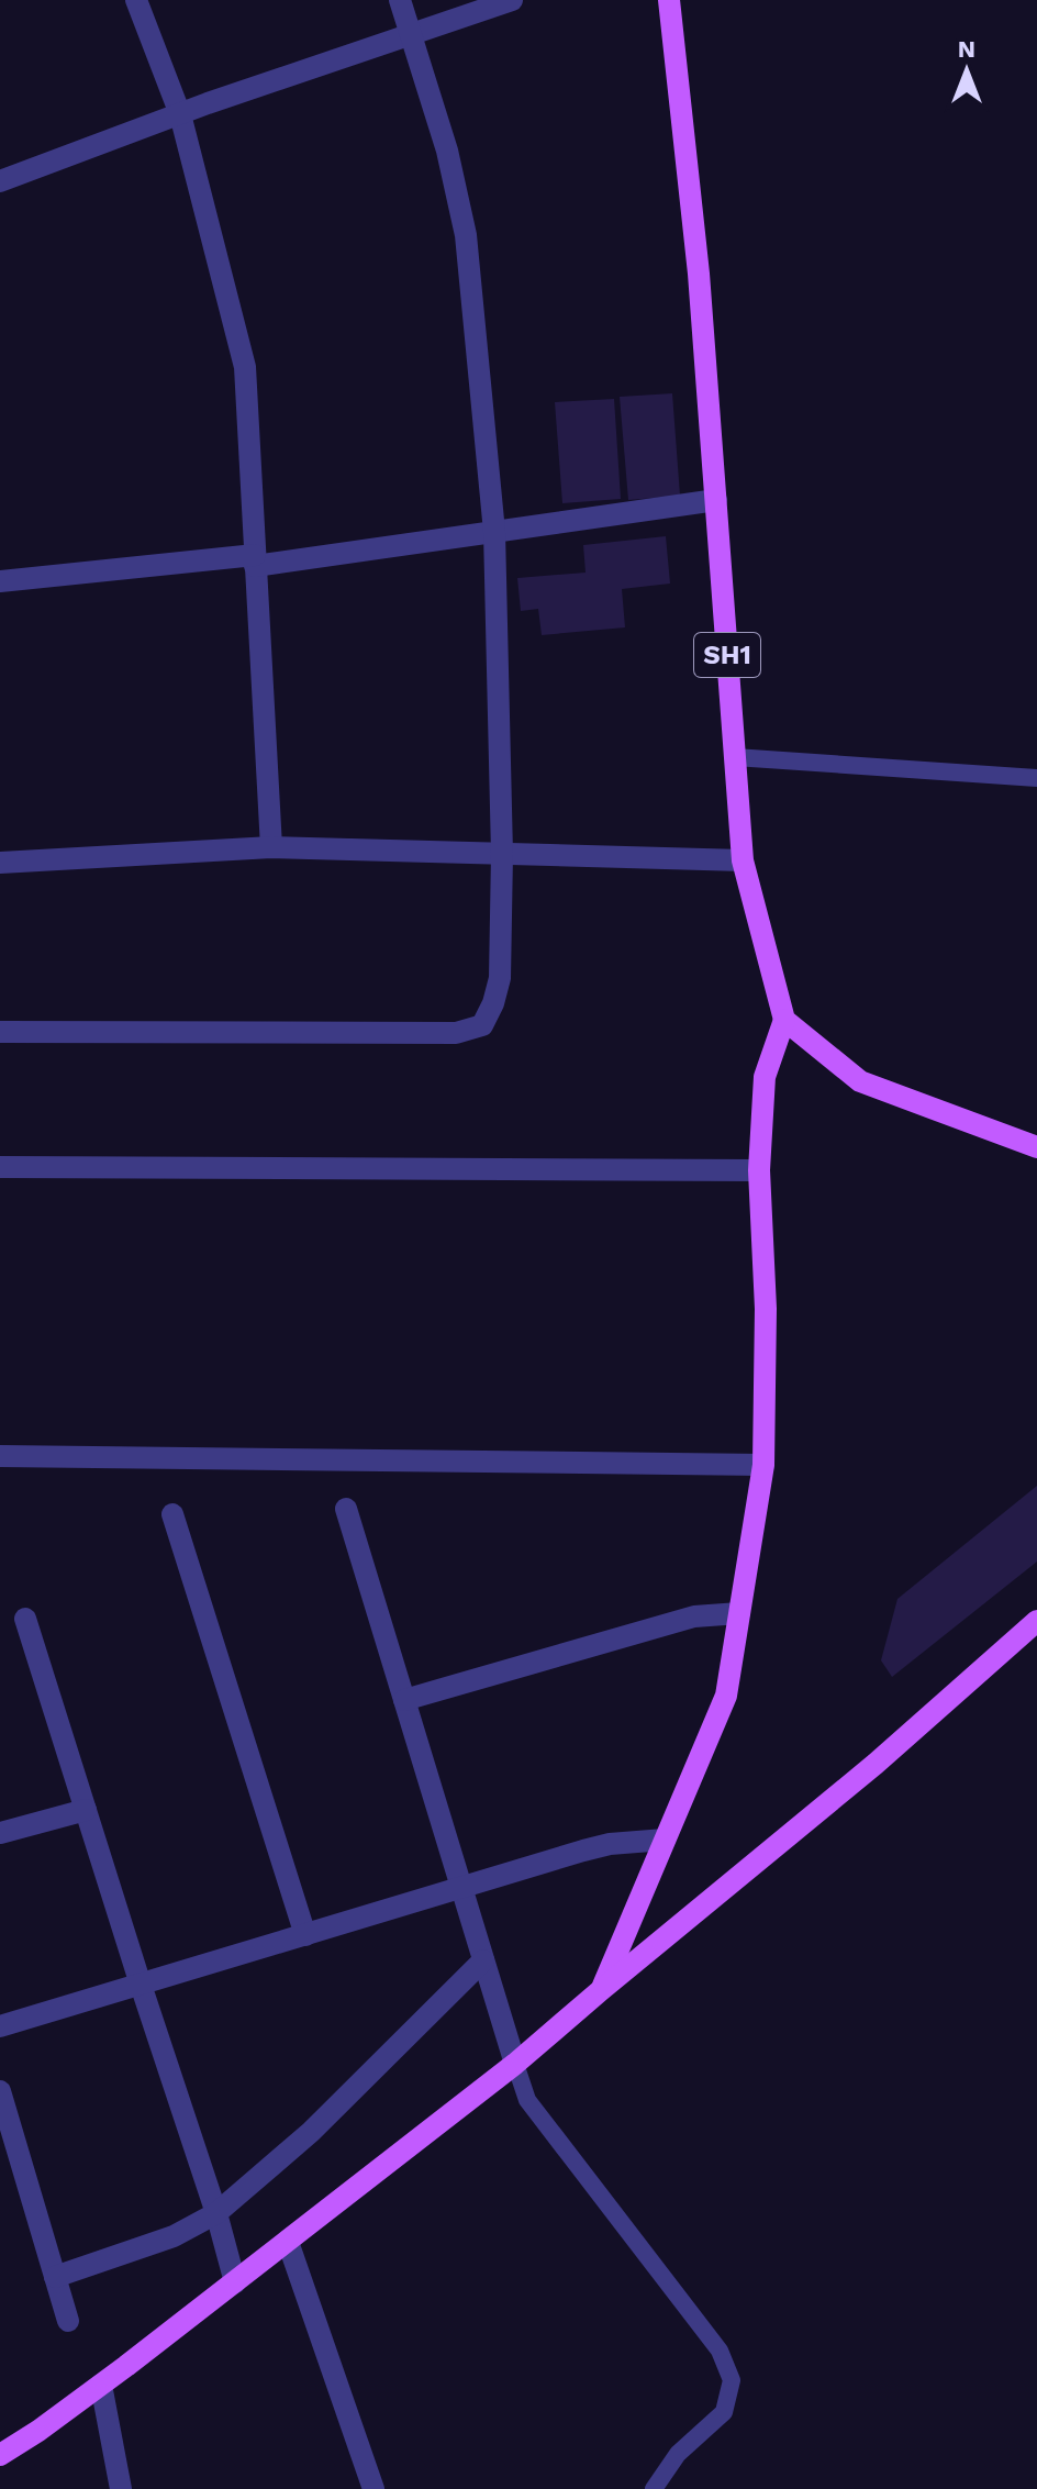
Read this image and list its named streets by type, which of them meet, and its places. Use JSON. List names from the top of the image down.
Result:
{
  "streets": {
    "main road": ["SH1"]
  },
  "north": "top"
}
